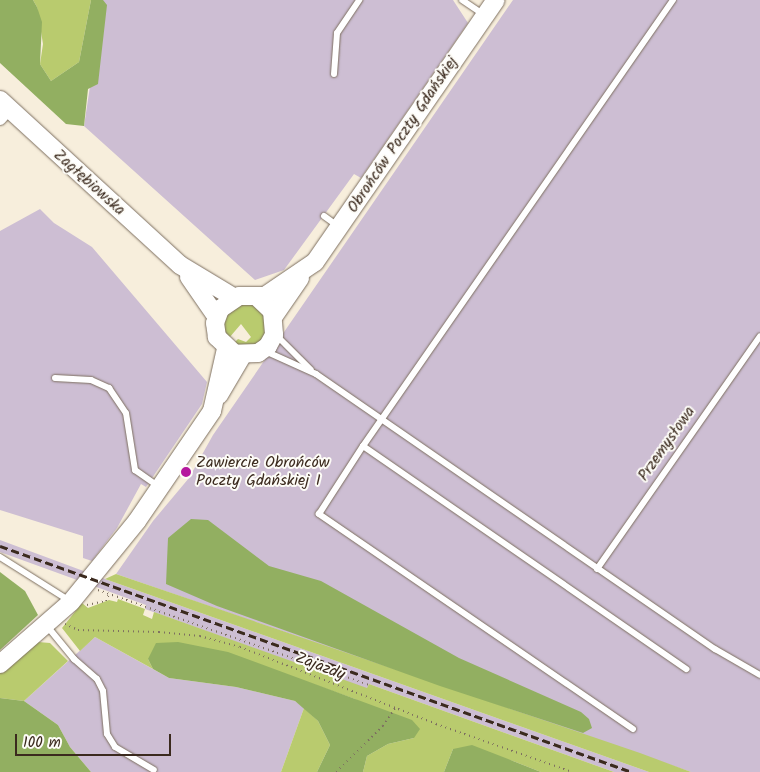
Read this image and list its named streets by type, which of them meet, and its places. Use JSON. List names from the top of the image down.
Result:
{
  "streets": {
    "main road": ["Obrońców Poczty Gdańskiej", "Zagłębiowska"],
    "lane": ["Przemysłowa"],
    "path": ["Zajazdy"]
  },
  "crossings": [
    ["Obrońców Poczty Gdańskiej", "Zagłębiowska"]
  ],
  "places": ["Zawiercie Obrońców Poczty Gdańskiej I"],
  "scale_bar": "100 m"
}
